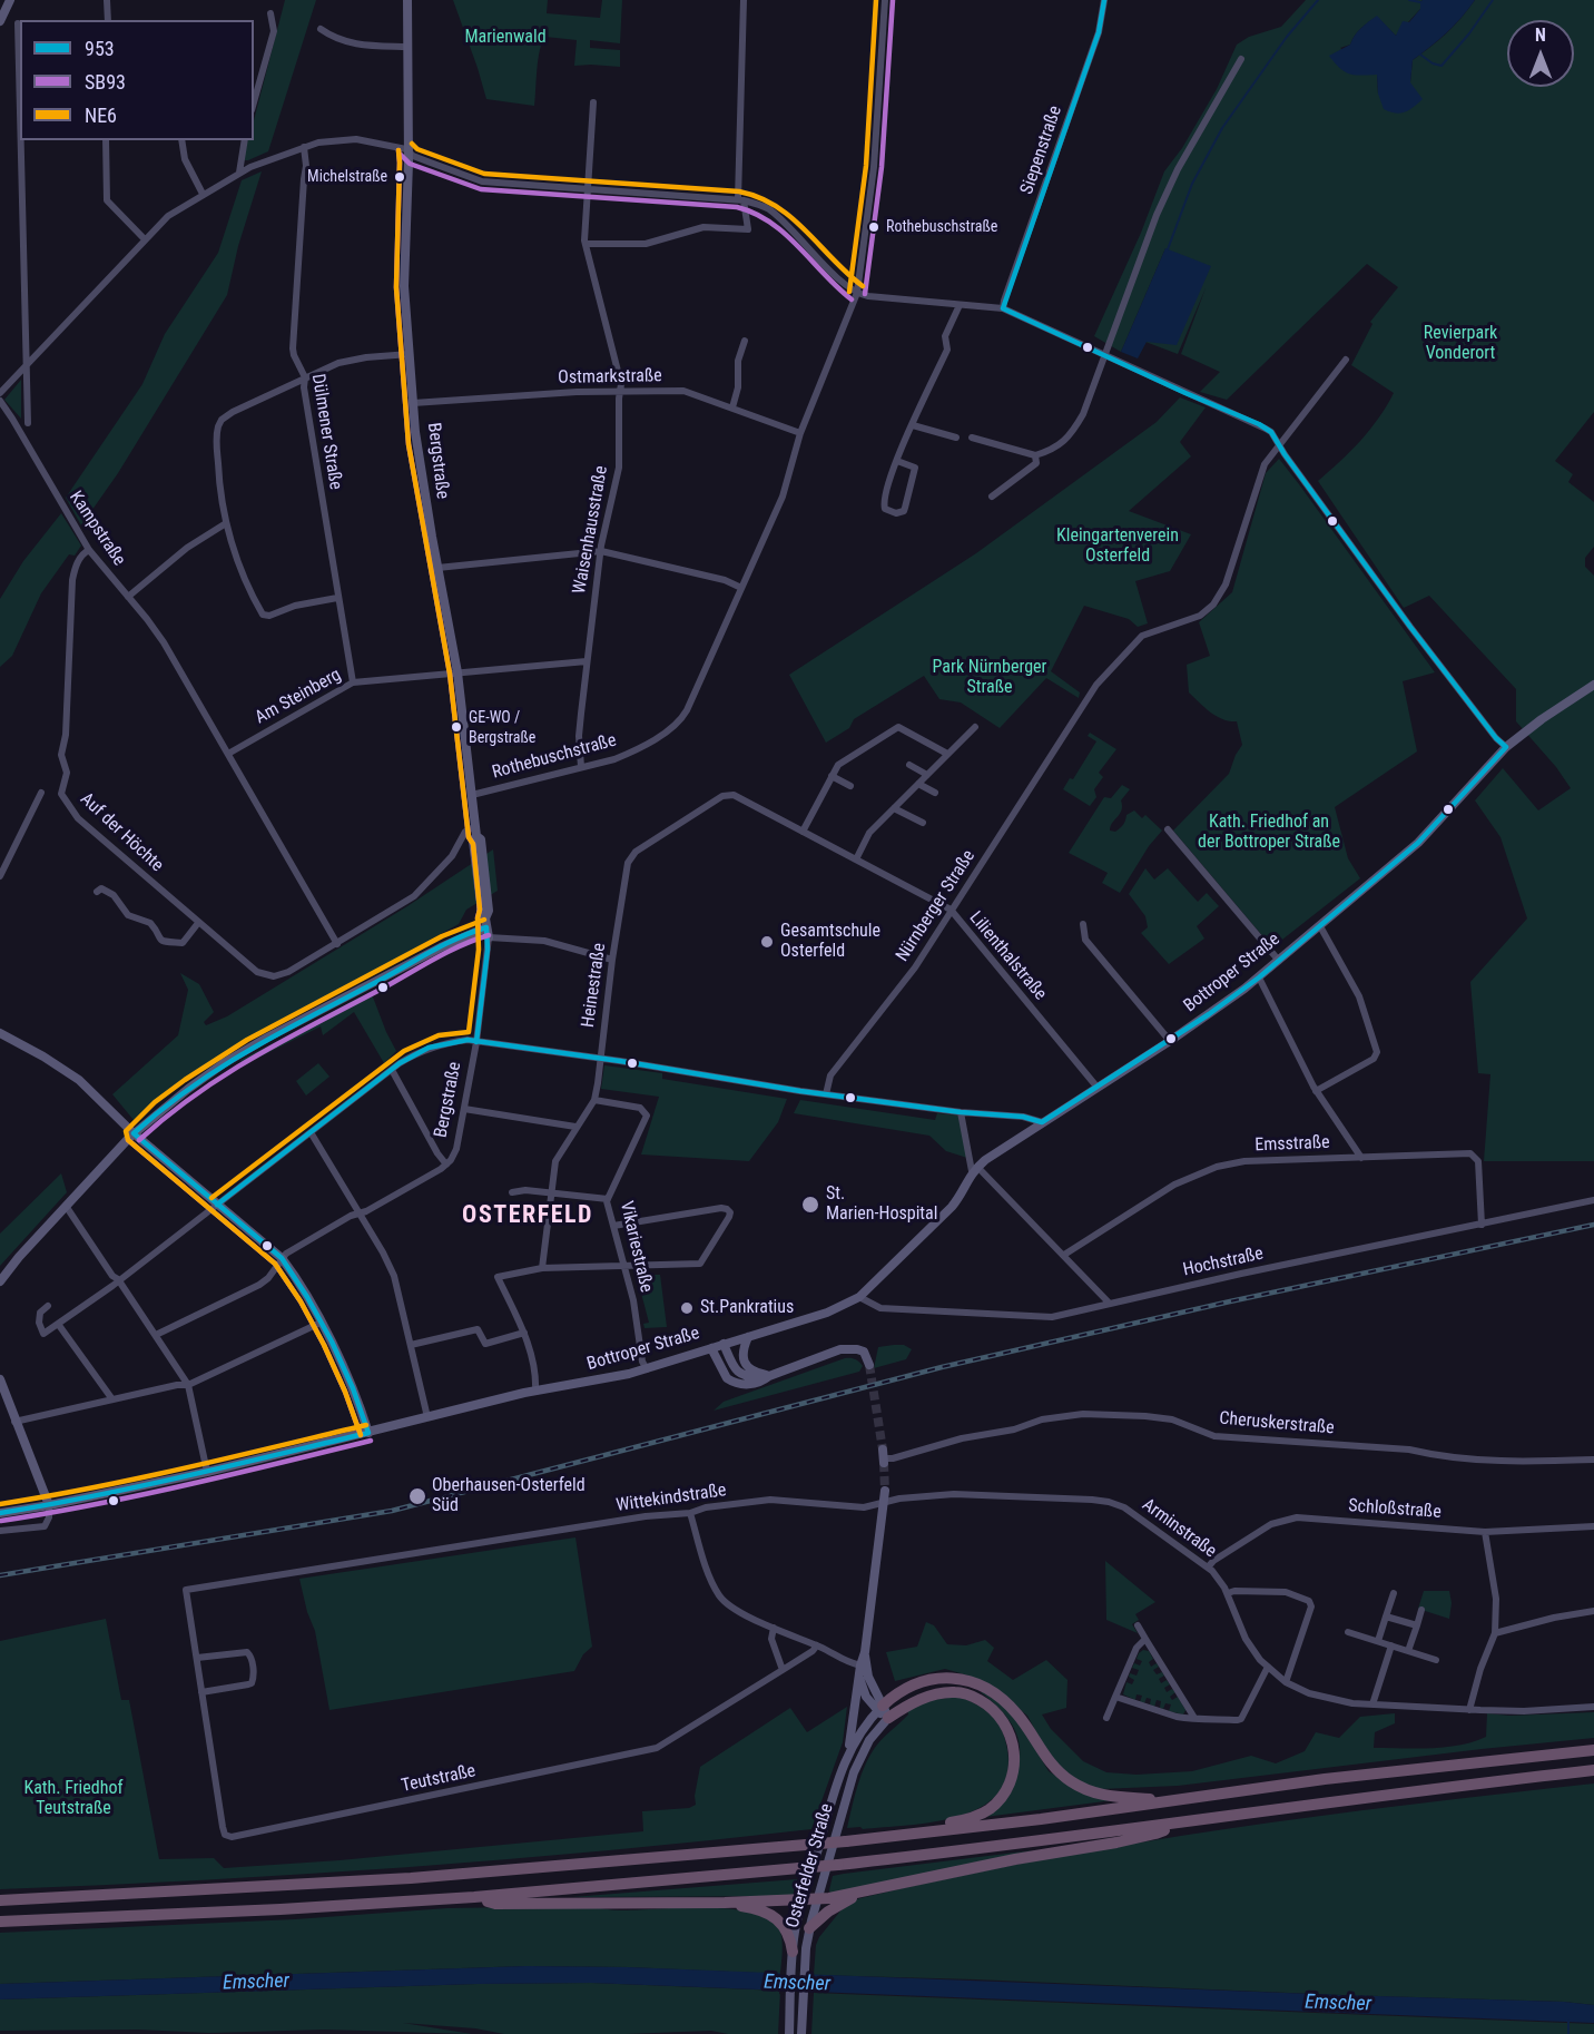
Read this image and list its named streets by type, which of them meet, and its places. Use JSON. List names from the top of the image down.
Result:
{
  "streets": {
    "main road": ["Bergstraße", "Bottroper Straße", "Osterfelder Straße"],
    "street": [
      "Siepenstraße",
      "Ostmarkstraße",
      "Dülmener Straße",
      "Kampstraße",
      "Waisenhausstraße",
      "Am Steinberg",
      "Rothebuschstraße",
      "Auf der Höchte",
      "Nürnberger Straße",
      "Lilienthalstraße",
      "Heinestraße",
      "Emsstraße",
      "Vikariestraße",
      "Hochstraße",
      "Cheruskerstraße",
      "Wittekindstraße",
      "Schloßstraße",
      "Arminstraße",
      "Teutstraße"
    ]
  },
  "crossings": [
    ["Ostmarkstraße", "Bergstraße"],
    ["Ostmarkstraße", "Waisenhausstraße"],
    ["Ostmarkstraße", "Rothebuschstraße"],
    ["Dülmener Straße", "Am Steinberg"],
    ["Bergstraße", "Am Steinberg"],
    ["Bergstraße", "Rothebuschstraße"],
    ["Bergstraße", "Auf der Höchte"],
    ["Kampstraße", "Am Steinberg"],
    ["Kampstraße", "Auf der Höchte"],
    ["Waisenhausstraße", "Am Steinberg"],
    ["Waisenhausstraße", "Rothebuschstraße"],
    ["Nürnberger Straße", "Lilienthalstraße"],
    ["Lilienthalstraße", "Bottroper Straße"],
    ["Lilienthalstraße", "Heinestraße"],
    ["Bottroper Straße", "Vikariestraße"],
    ["Bottroper Straße", "Hochstraße"],
    ["Heinestraße", "Vikariestraße"],
    ["Emsstraße", "Hochstraße"],
    ["Wittekindstraße", "Arminstraße"],
    ["Wittekindstraße", "Teutstraße"],
    ["Wittekindstraße", "Osterfelder Straße"],
    ["Schloßstraße", "Arminstraße"],
    ["Arminstraße", "Osterfelder Straße"]
  ],
  "districts": ["OSTERFELD"],
  "water": ["Emscher"],
  "parks": [
    "Marienwald",
    "Revierpark Vonderort",
    "Kleingartenverein Osterfeld",
    "Park Nürnberger Straße",
    "Kath. Friedhof an der Bottroper Straße",
    "Kath. Friedhof Teutstraße"
  ],
  "places": [
    "Michelstraße",
    "Rothebuschstraße",
    "GE-WO / Bergstraße",
    "Gesamtschule Osterfeld",
    "St. Marien-Hospital",
    "St.Pankratius",
    "Oberhausen-Osterfeld Süd"
  ],
  "lines": ["transit line 953", "transit line SB93", "transit line NE6"],
  "legend": ["953", "SB93", "NE6"],
  "north": "top"
}
